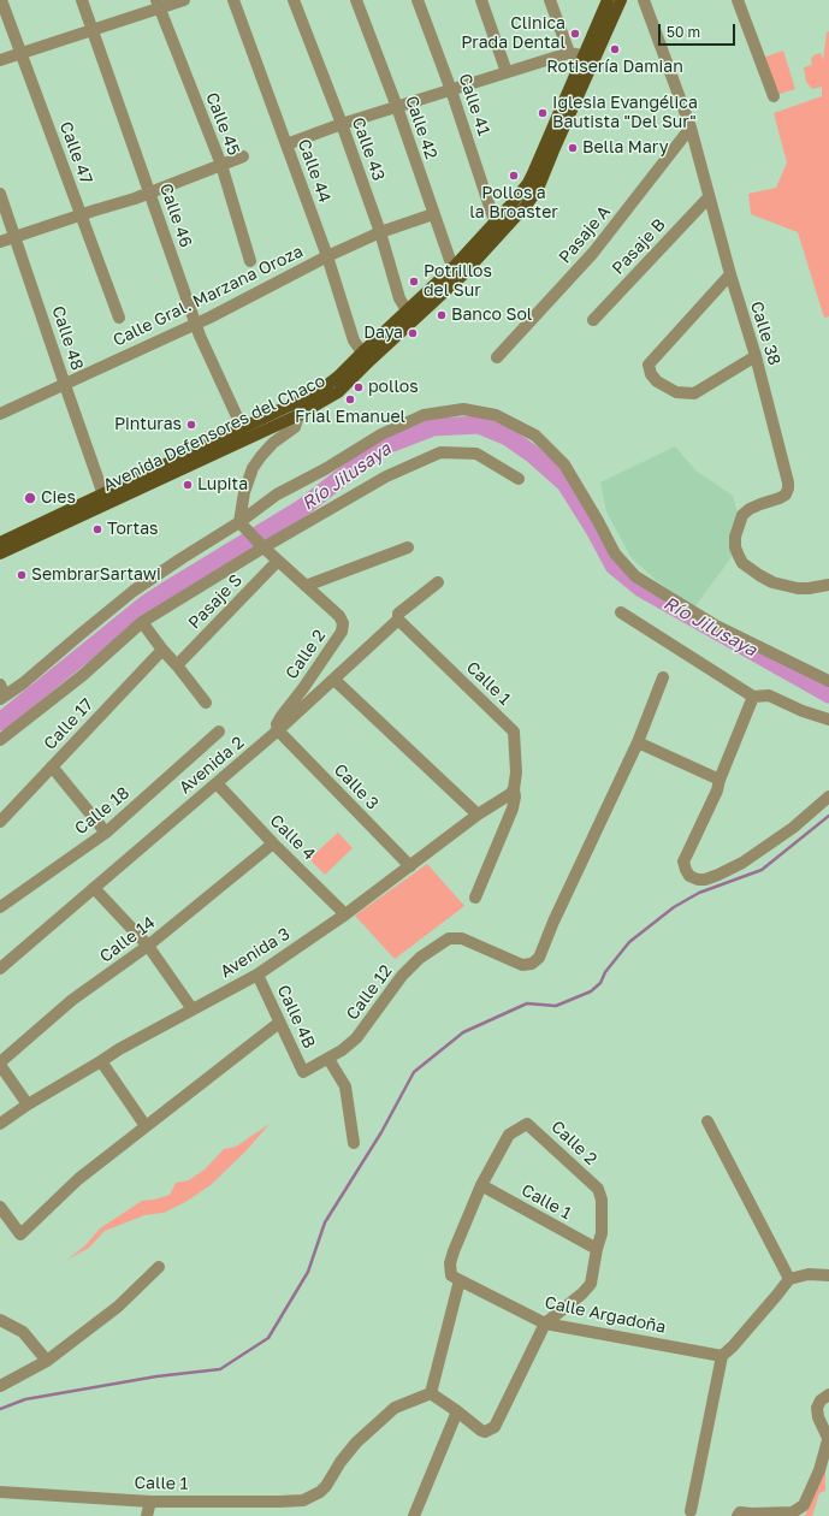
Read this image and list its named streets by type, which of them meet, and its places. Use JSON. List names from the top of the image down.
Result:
{
  "streets": {
    "main road": ["Avenida Defensores del Chaco"],
    "street": [
      "Calle 41",
      "Calle 45",
      "Calle 42",
      "Calle 43",
      "Calle 47",
      "Calle 44",
      "Calle 46",
      "Pasaje A",
      "Pasaje B",
      "Calle Gral. Marzana Oroza",
      "Calle 38",
      "Calle 48",
      "Pasaje S",
      "Calle 2",
      "Calle 1",
      "Calle 17",
      "Avenida 2",
      "Calle 3",
      "Calle 18",
      "Calle 4",
      "Calle 14",
      "Avenida 3",
      "Calle 12",
      "Calle 4B",
      "Calle Argadoña"
    ]
  },
  "crossings": [
    ["Calle 41", "Avenida Defensores del Chaco"],
    ["Calle 42", "Calle Gral. Marzana Oroza"],
    ["Calle 42", "Avenida Defensores del Chaco"],
    ["Calle 43", "Calle Gral. Marzana Oroza"],
    ["Calle 43", "Avenida Defensores del Chaco"],
    ["Calle 44", "Calle Gral. Marzana Oroza"],
    ["Calle 44", "Avenida Defensores del Chaco"],
    ["Calle 46", "Calle Gral. Marzana Oroza"],
    ["Calle 46", "Avenida Defensores del Chaco"],
    ["Pasaje A", "Calle 38"],
    ["Pasaje B", "Calle 38"],
    ["Calle Gral. Marzana Oroza", "Calle 48"],
    ["Calle 48", "Avenida Defensores del Chaco"],
    ["Pasaje S", "Calle 2"],
    ["Calle 2", "Calle 1"],
    ["Calle 2", "Avenida 2"],
    ["Calle 2", "Calle 3"],
    ["Calle 1", "Avenida 2"],
    ["Calle 1", "Avenida 3"],
    ["Avenida 2", "Calle 3"],
    ["Avenida 2", "Calle 4"],
    ["Calle 3", "Avenida 3"],
    ["Calle 4", "Calle 14"],
    ["Calle 4", "Avenida 3"],
    ["Avenida 3", "Calle 4B"],
    ["Calle 12", "Calle 4B"]
  ],
  "water": ["Río Jilusaya"],
  "places": [
    "Clinica Prada Dental",
    "Rotisería Damian",
    "Iglesia Evangélica Bautista \"Del Sur\"",
    "Bella Mary",
    "Pollos a la Broaster",
    "Potrillos del Sur",
    "Banco Sol",
    "Daya",
    "pollos",
    "Frial Emanuel",
    "Pinturas",
    "Lupita",
    "Cies",
    "Tortas",
    "SembrarSartawi"
  ],
  "scale_bar": "50 m"
}
